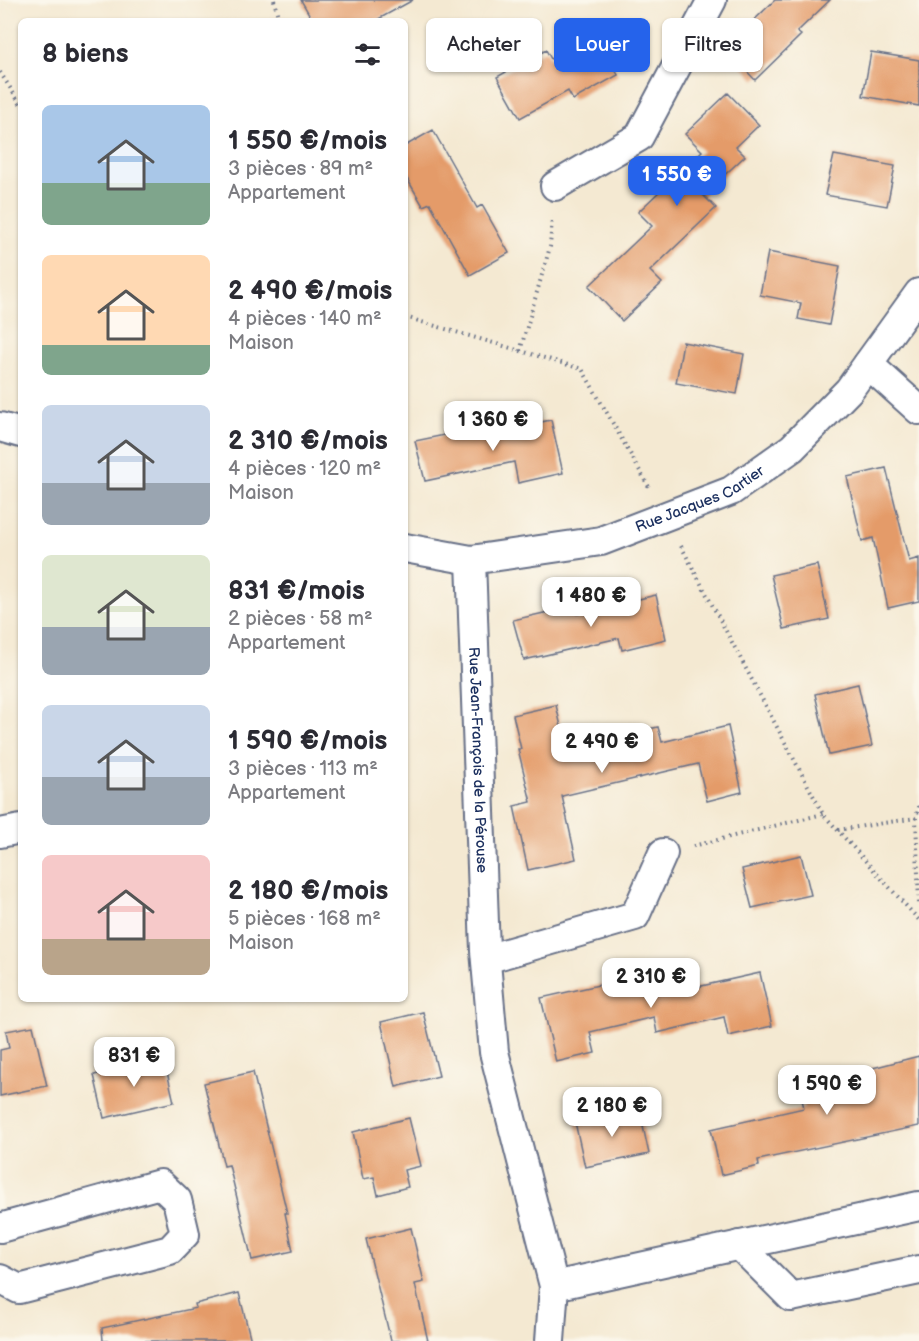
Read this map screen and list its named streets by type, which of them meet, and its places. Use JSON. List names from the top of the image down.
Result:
{
  "streets": {
    "street": ["Rue Jacques Cartier", "Rue Jean-François de la Pérouse"]
  },
  "crossings": [
    ["Rue Jacques Cartier", "Rue Jean-François de la Pérouse"]
  ],
  "page": {
    "chip": ["Acheter", "Louer", "Filtres"],
    "heading": "8 biens",
    "list": [
      {
        "name": "1 550 €/mois",
        "note": "3 pièces · 89 m² · Appartement"
      },
      {
        "name": "2 490 €/mois",
        "note": "4 pièces · 140 m² · Maison"
      },
      {
        "name": "2 310 €/mois",
        "note": "4 pièces · 120 m² · Maison"
      },
      {
        "name": "831 €/mois",
        "note": "2 pièces · 58 m² · Appartement"
      },
      {
        "name": "1 590 €/mois",
        "note": "3 pièces · 113 m² · Appartement"
      },
      {
        "name": "2 180 €/mois",
        "note": "5 pièces · 168 m² · Maison"
      }
    ],
    "price": [
      "1 550 €",
      "1 360 €",
      "1 480 €",
      "2 490 €",
      "2 310 €",
      "831 €",
      "1 590 €",
      "2 180 €"
    ]
  }
}
